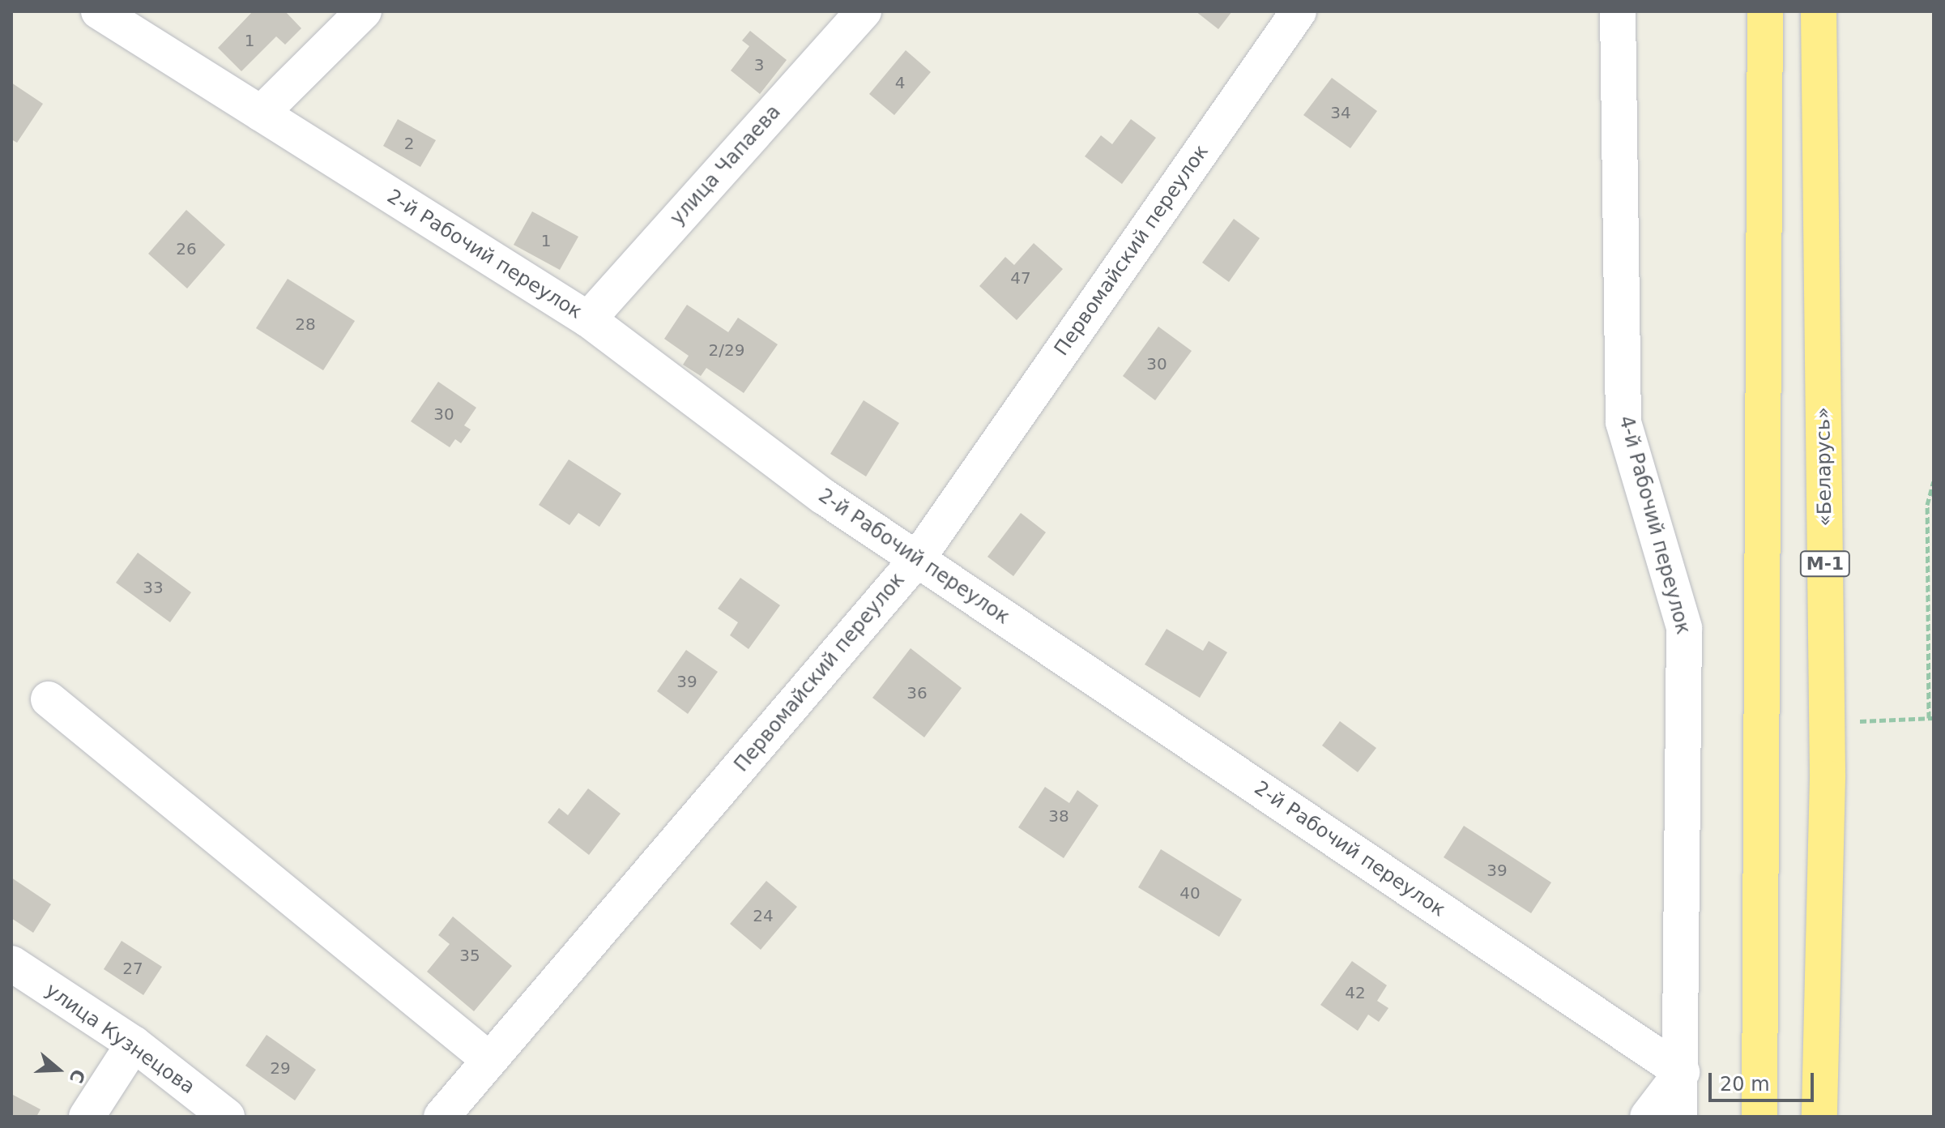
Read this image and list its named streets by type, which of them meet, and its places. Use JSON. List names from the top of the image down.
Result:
{
  "streets": {
    "highway": ["«Беларусь»", "М-1"],
    "street": [
      "улица Чапаева",
      "Первомайский переулок",
      "2-й Рабочий переулок",
      "4-й Рабочий переулок",
      "улица Кузнецова"
    ]
  },
  "crossings": [
    ["улица Чапаева", "2-й Рабочий переулок"],
    ["Первомайский переулок", "2-й Рабочий переулок"],
    ["2-й Рабочий переулок", "4-й Рабочий переулок"]
  ],
  "house_numbers": [
    "1",
    "3",
    "4",
    "34",
    "2",
    "1",
    "26",
    "47",
    "28",
    "2/29",
    "30",
    "30",
    "33",
    "39",
    "36",
    "38",
    "39",
    "40",
    "24",
    "35",
    "27",
    "42",
    "29"
  ],
  "scale_bar": "20 m",
  "north": "right"
}
